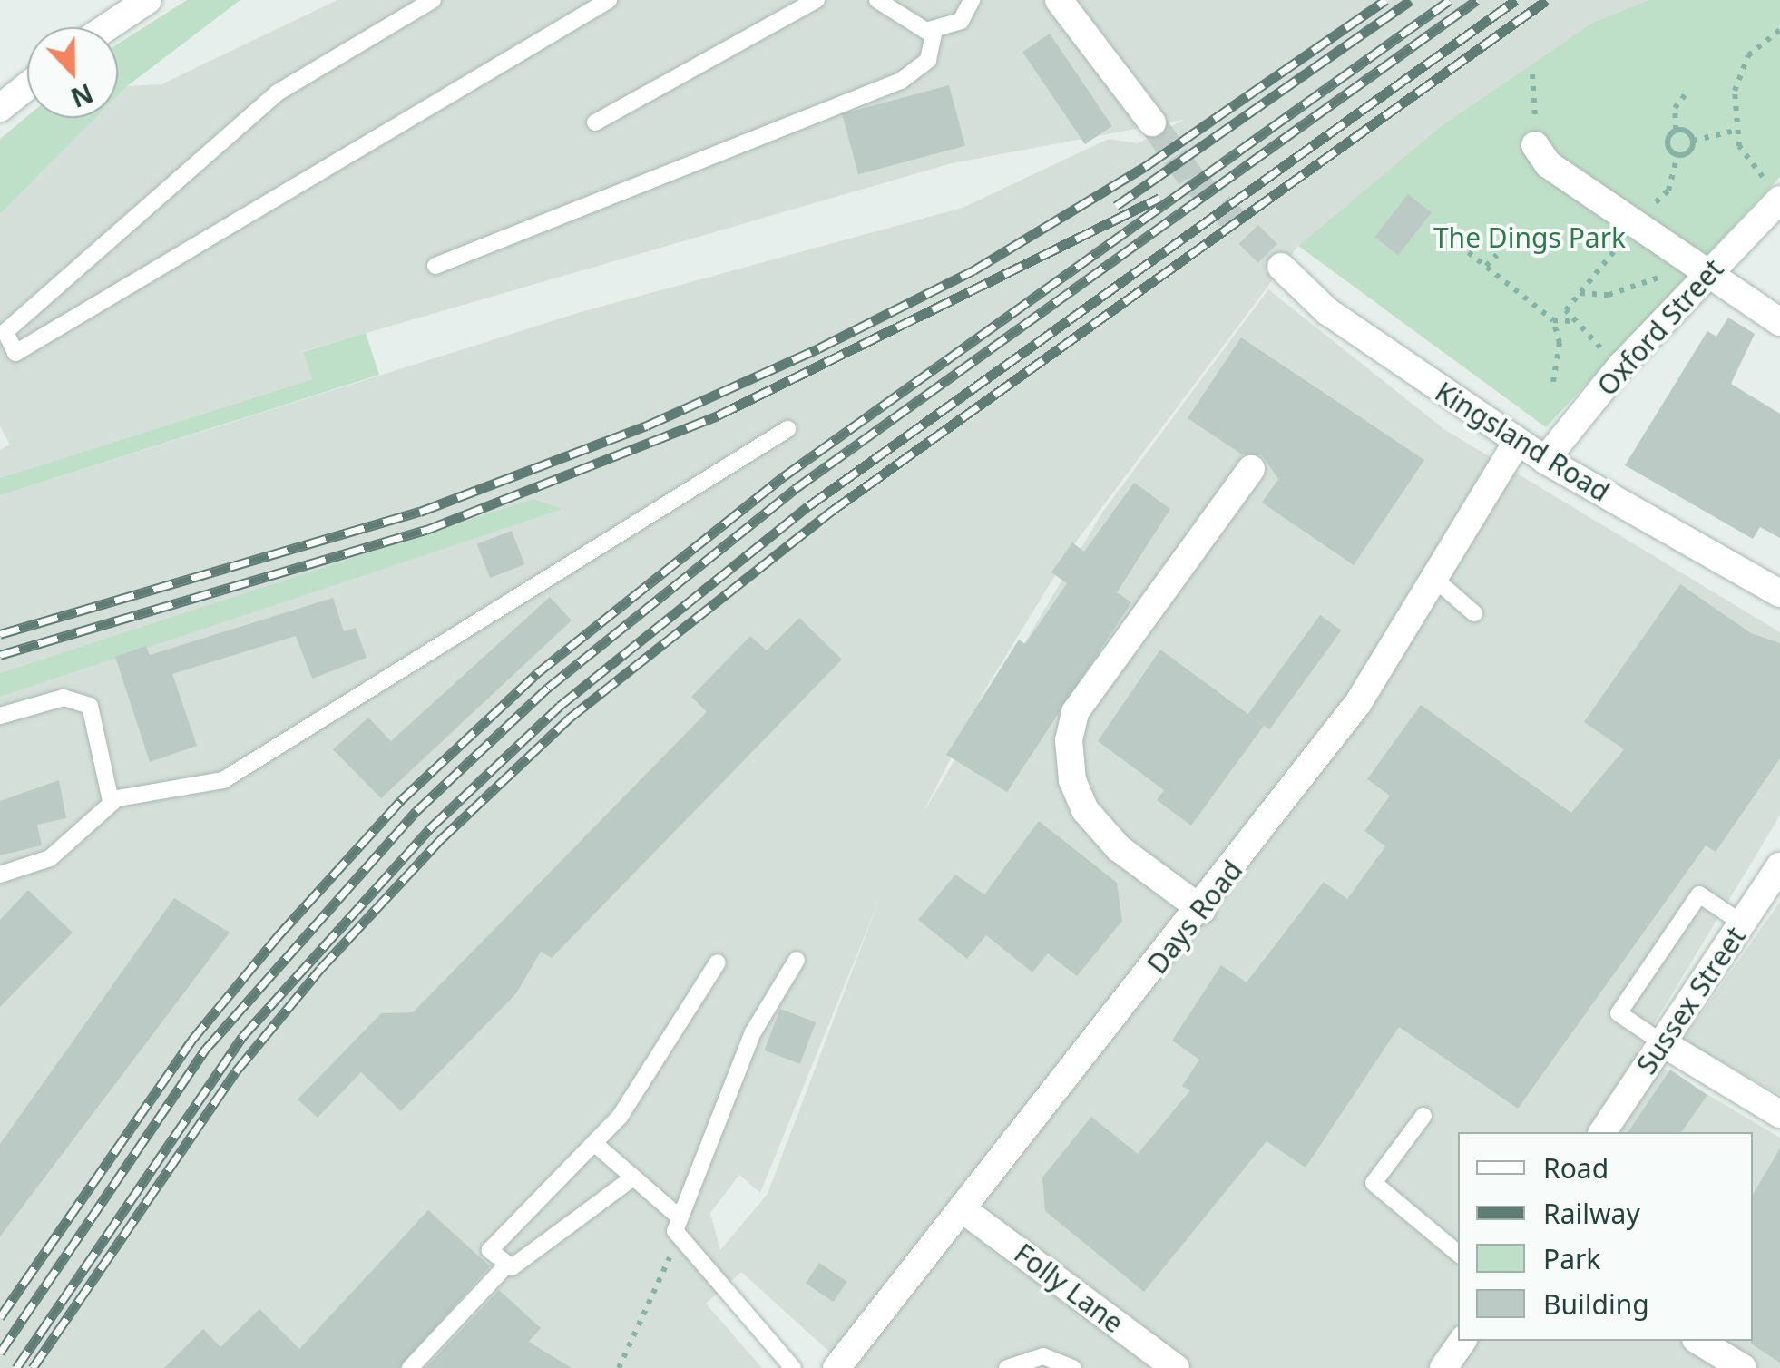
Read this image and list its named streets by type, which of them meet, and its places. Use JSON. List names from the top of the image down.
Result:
{
  "streets": {
    "street": [
      "Oxford Street",
      "Kingsland Road",
      "Days Road",
      "Sussex Street",
      "Folly Lane"
    ]
  },
  "crossings": [
    ["Oxford Street", "Kingsland Road"],
    ["Kingsland Road", "Days Road"],
    ["Days Road", "Folly Lane"]
  ],
  "parks": ["The Dings Park"],
  "legend": [
    "Road",
    "Railway",
    "Park",
    "Building"
  ],
  "north": "bottom"
}
